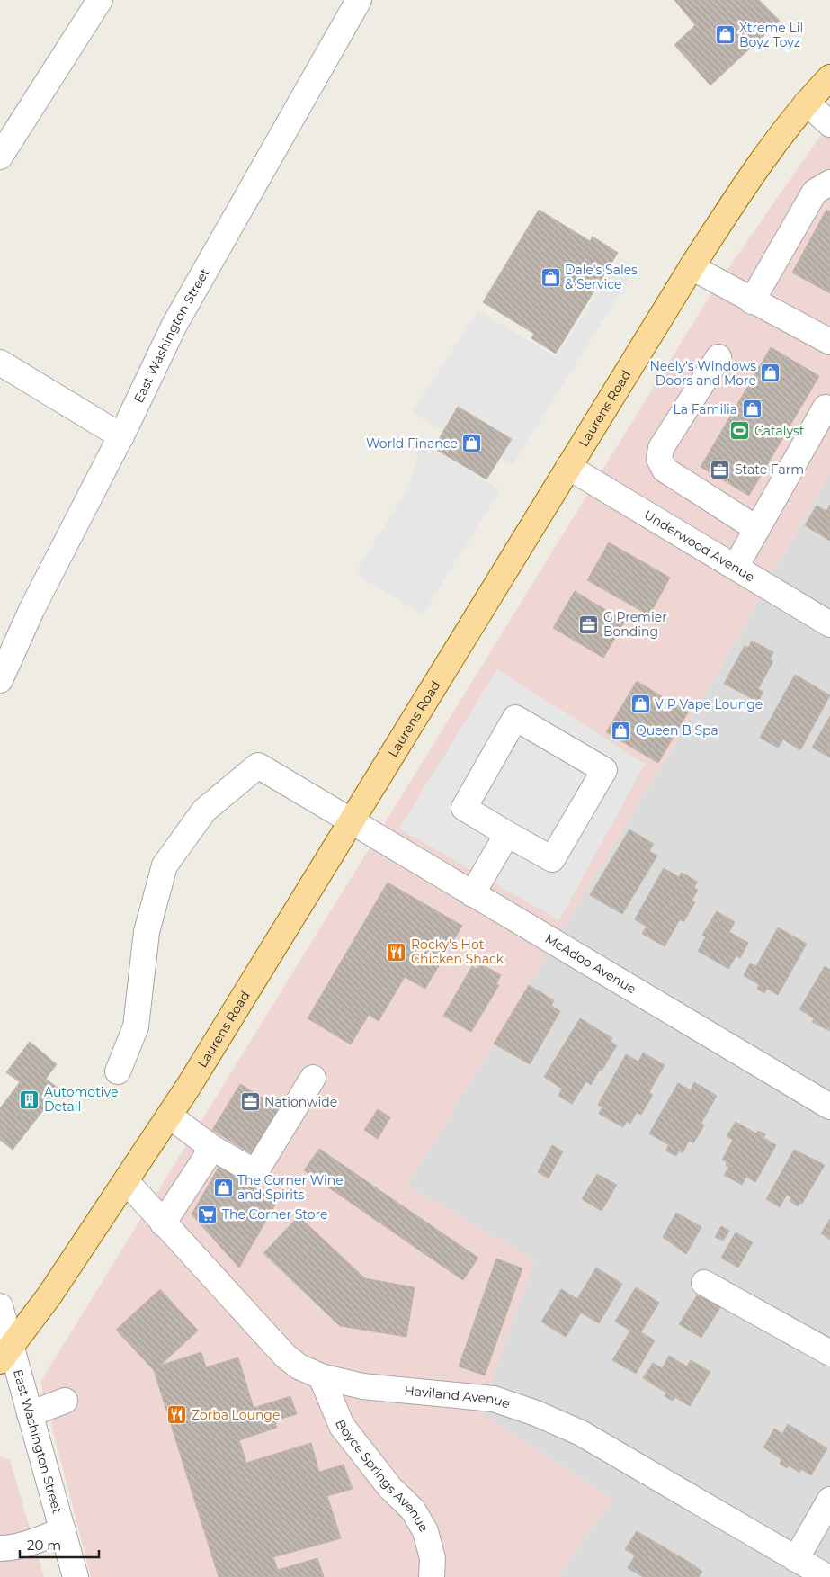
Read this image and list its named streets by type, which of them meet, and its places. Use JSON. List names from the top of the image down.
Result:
{
  "streets": {
    "main road": ["Laurens Road"],
    "street": [
      "East Washington Street",
      "Underwood Avenue",
      "McAdoo Avenue",
      "Haviland Avenue",
      "Boyce Springs Avenue"
    ]
  },
  "crossings": [
    ["East Washington Street", "Laurens Road"],
    ["Laurens Road", "Underwood Avenue"],
    ["Laurens Road", "McAdoo Avenue"],
    ["Laurens Road", "Haviland Avenue"],
    ["Haviland Avenue", "Boyce Springs Avenue"]
  ],
  "places": {
    "shop": [
      "Xtreme Lil Boyz Toyz",
      "Dale's Sales & Service",
      "Neely's Windows Doors and More",
      "La Familia",
      "World Finance",
      "VIP Vape Lounge",
      "Queen B Spa",
      "The Corner Wine and Spirits"
    ],
    "sports": ["Catalyst"],
    "office": ["State Farm", "G Premier Bonding", "Nationwide"],
    "restaurant": ["Rocky's Hot Chicken Shack", "Zorba Lounge"],
    "building": ["Automotive Detail"],
    "supermarket": ["The Corner Store"]
  },
  "scale_bar": "20 m"
}
